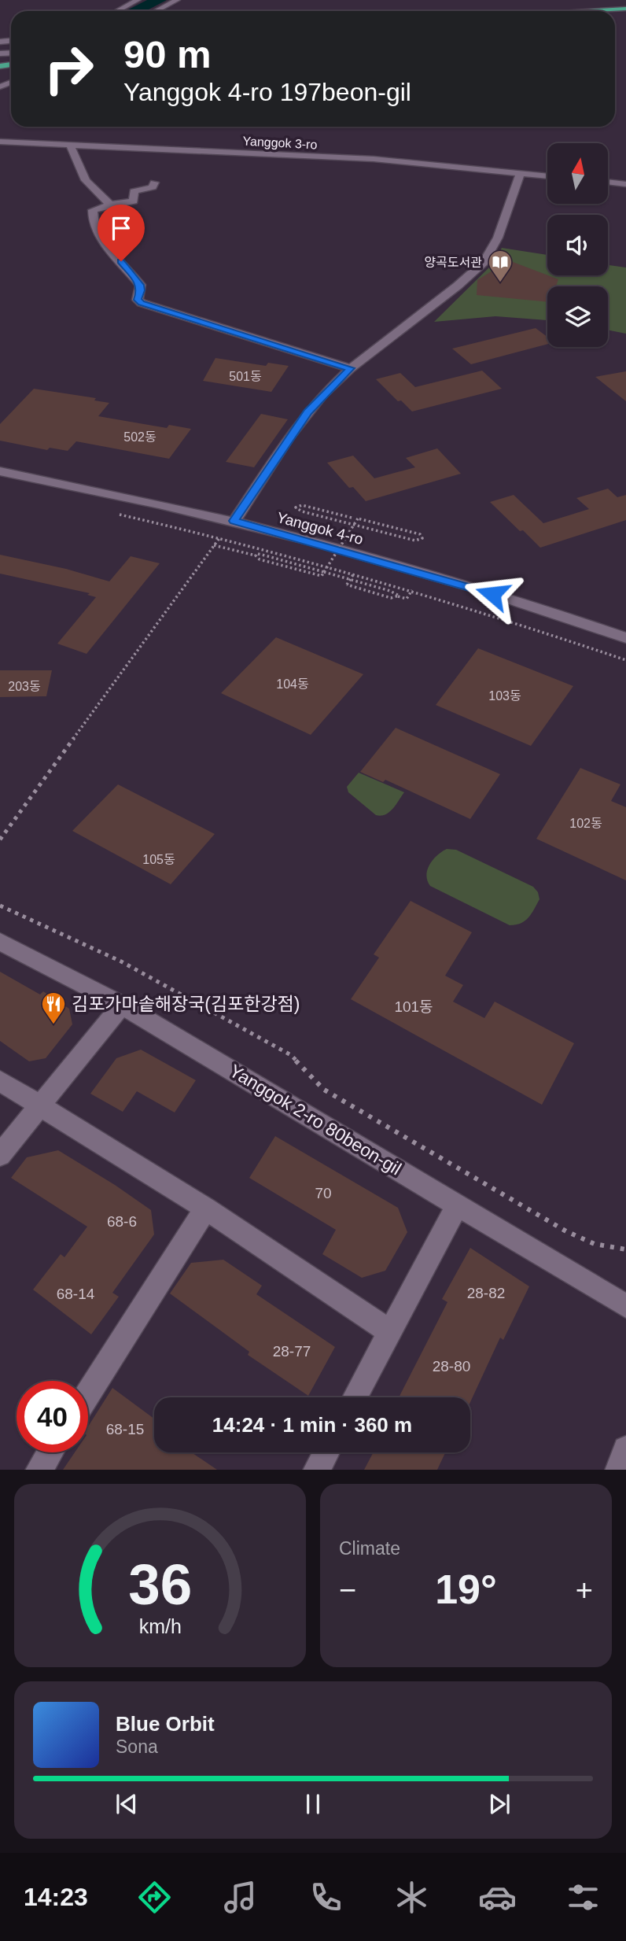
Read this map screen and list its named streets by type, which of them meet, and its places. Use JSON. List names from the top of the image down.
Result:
{
  "streets": {
    "street": ["Yanggok 3-ro", "Yanggok 4-ro", "Yanggok 2-ro 80beon-gil"]
  },
  "places": {
    "library": ["양곡도서관"],
    "restaurant": ["김포가마솥해장국(김포한강점)"]
  },
  "house_numbers": [
    "501동",
    "502동",
    "104동",
    "203동",
    "103동",
    "102동",
    "105동",
    "101동",
    "70",
    "68-6",
    "28-82",
    "68-14",
    "28-77",
    "28-80",
    "68-15"
  ],
  "north": "top",
  "page": {
    "turn": ["90 m", "Yanggok 4-ro 197beon-gil"],
    "limit": "40",
    "trip": "14:24 · 1 min · 360 m",
    "tile": "Climate",
    "heat": ["−", "19°", "+"],
    "song": ["Blue Orbit", "Sona"],
    "tabs": "14:23",
    "gauge": ["36", "km/h"]
  }
}
